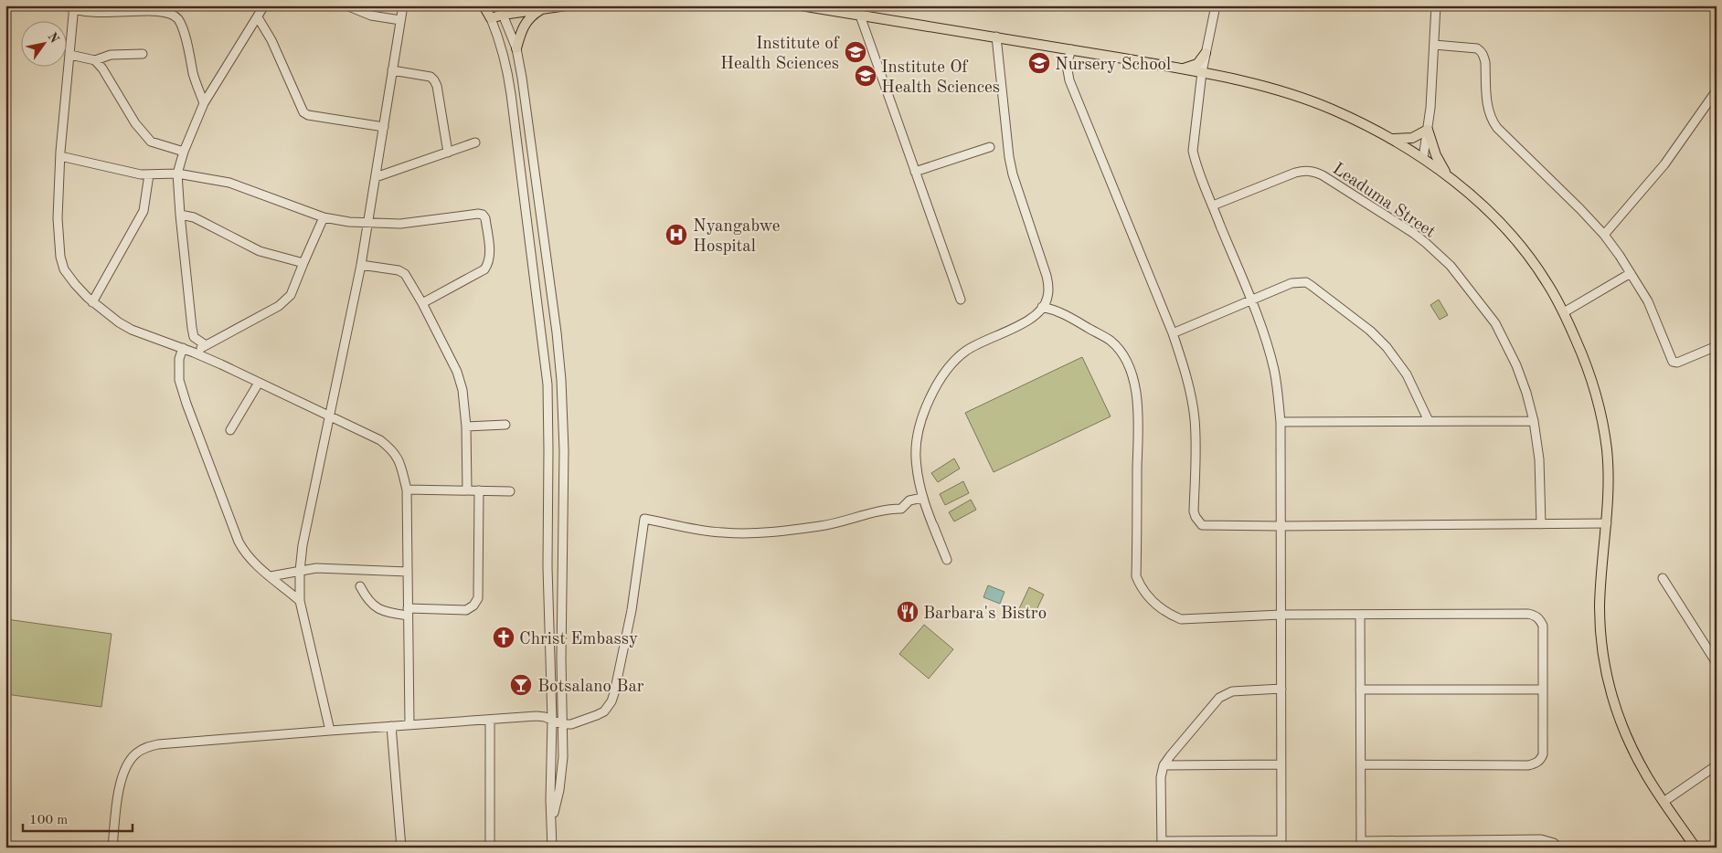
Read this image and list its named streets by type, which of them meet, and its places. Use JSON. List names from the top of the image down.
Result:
{
  "streets": {
    "street": ["Leaduma Street"]
  },
  "places": {
    "school or university": ["Institute of Health Sciences", "Nursery School", "Institute Of Health Sciences"],
    "hospital": ["Nyangabwe Hospital"],
    "restaurant": ["Barbara's Bistro"],
    "church": ["Christ Embassy"],
    "bar": ["Botsalano Bar"]
  },
  "scale_bar": "100 m",
  "north": "top right"
}
